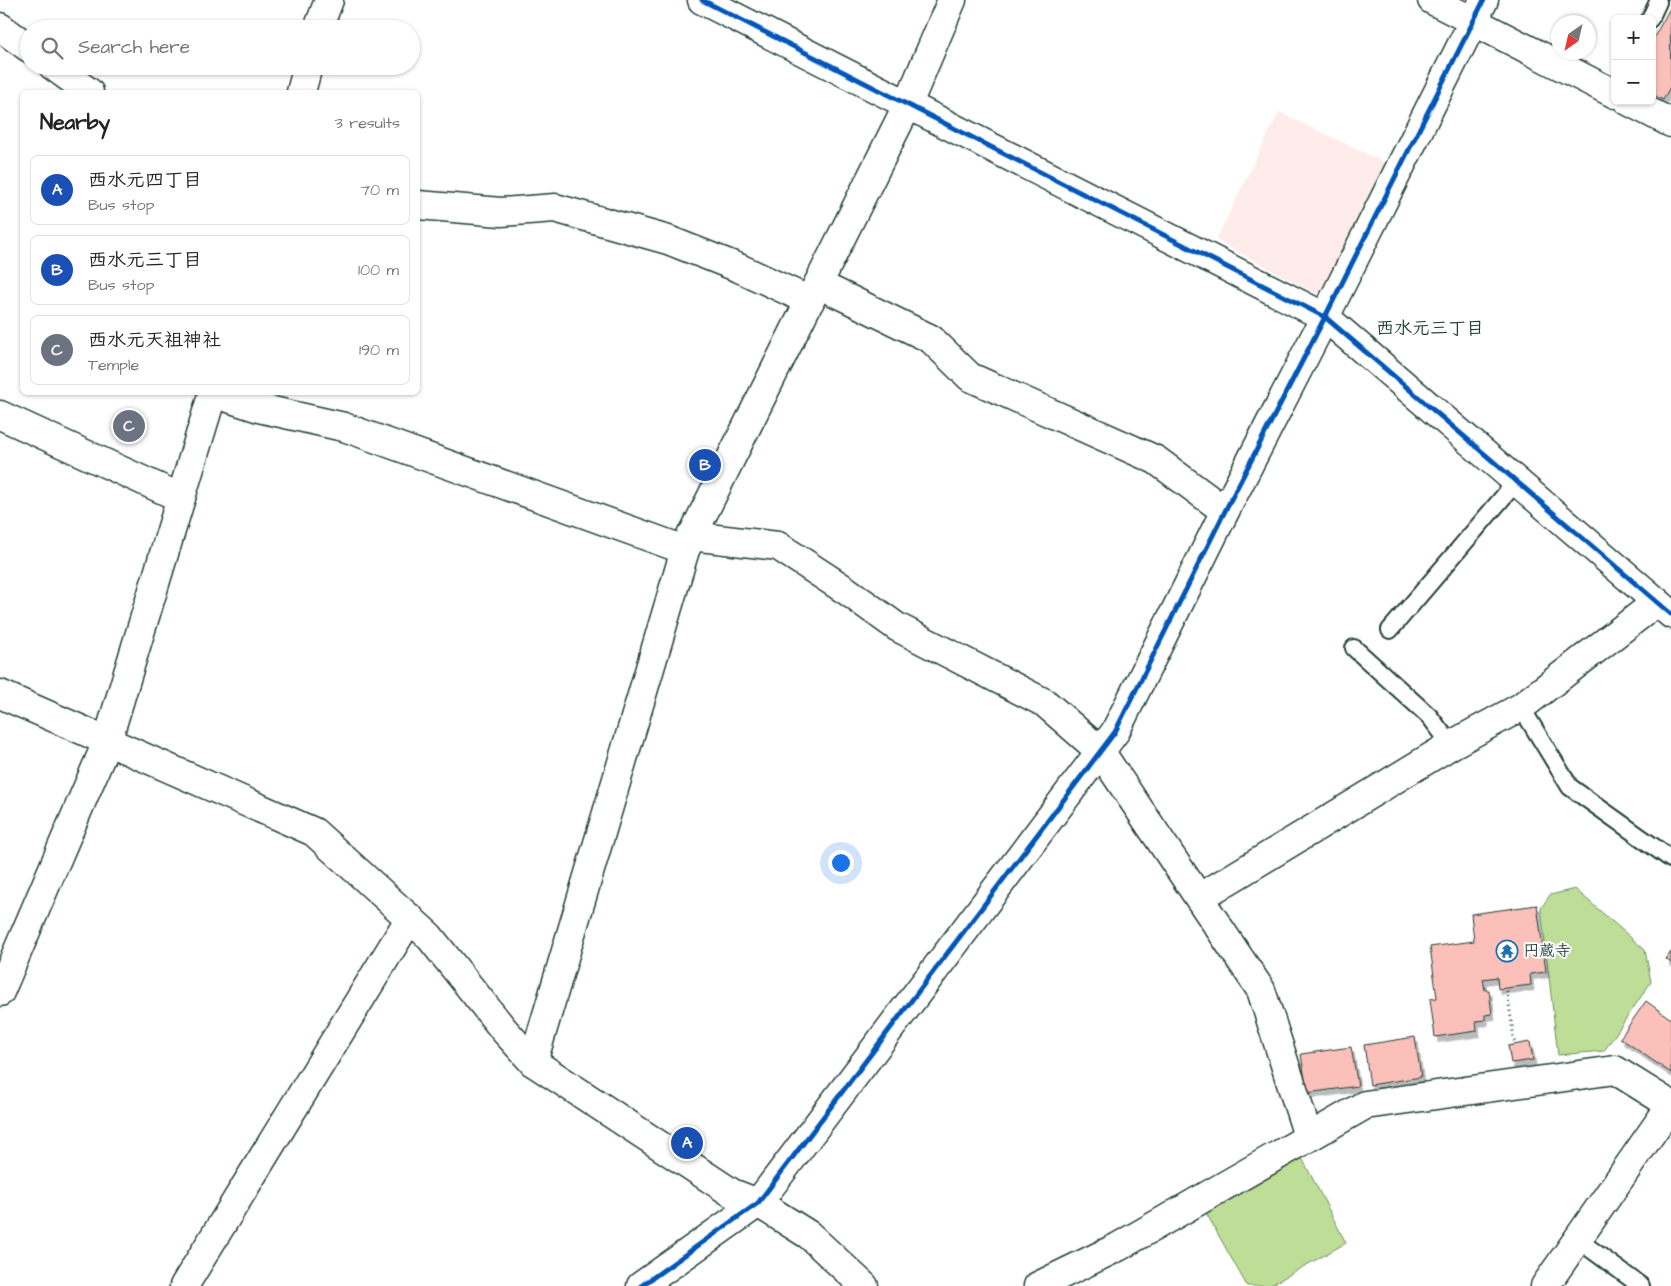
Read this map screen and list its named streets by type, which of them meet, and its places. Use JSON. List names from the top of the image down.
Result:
{
  "districts": ["西水元三丁目"],
  "places": {
    "temple": ["円蔵寺"]
  },
  "north": "bottom left",
  "page": {
    "map_buttons": ["+", "−"],
    "search": "Search here",
    "heading": ["Nearby", "3 results"],
    "list": [
      {
        "mark": "A",
        "name": "西水元四丁目",
        "note": "Bus stop",
        "value": "70 m"
      },
      {
        "mark": "B",
        "name": "西水元三丁目",
        "note": "Bus stop",
        "value": "100 m"
      },
      {
        "mark": "C",
        "name": "西水元天祖神社",
        "note": "Temple",
        "value": "190 m"
      }
    ],
    "pins": ["C", "B", "A"]
  }
}
